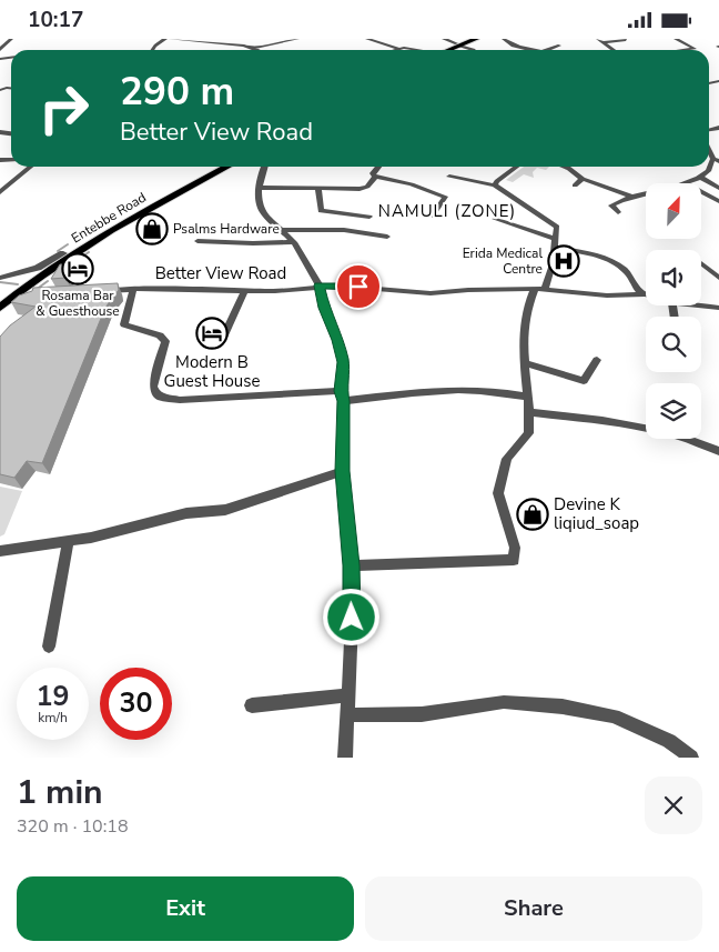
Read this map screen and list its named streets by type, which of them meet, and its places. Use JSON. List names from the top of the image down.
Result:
{
  "streets": {
    "main road": ["Entebbe Road"],
    "street": ["Better View Road"]
  },
  "districts": ["NAMULI (ZONE)"],
  "places": {
    "shop": ["Psalms Hardware", "Devine K liqiud_soap"],
    "hospital": ["Erida Medical Centre"],
    "hotel": ["Rosama Bar & Guesthouse", "Modern B Guest House"]
  },
  "north": "top right",
  "page": {
    "status": "10:17",
    "turn": ["290 m", "Better View Road"],
    "speed": "19 km/h",
    "limit": "30",
    "heading": ["1 min", "320 m · 10:18"],
    "buttons": ["Exit", "Share"]
  }
}
